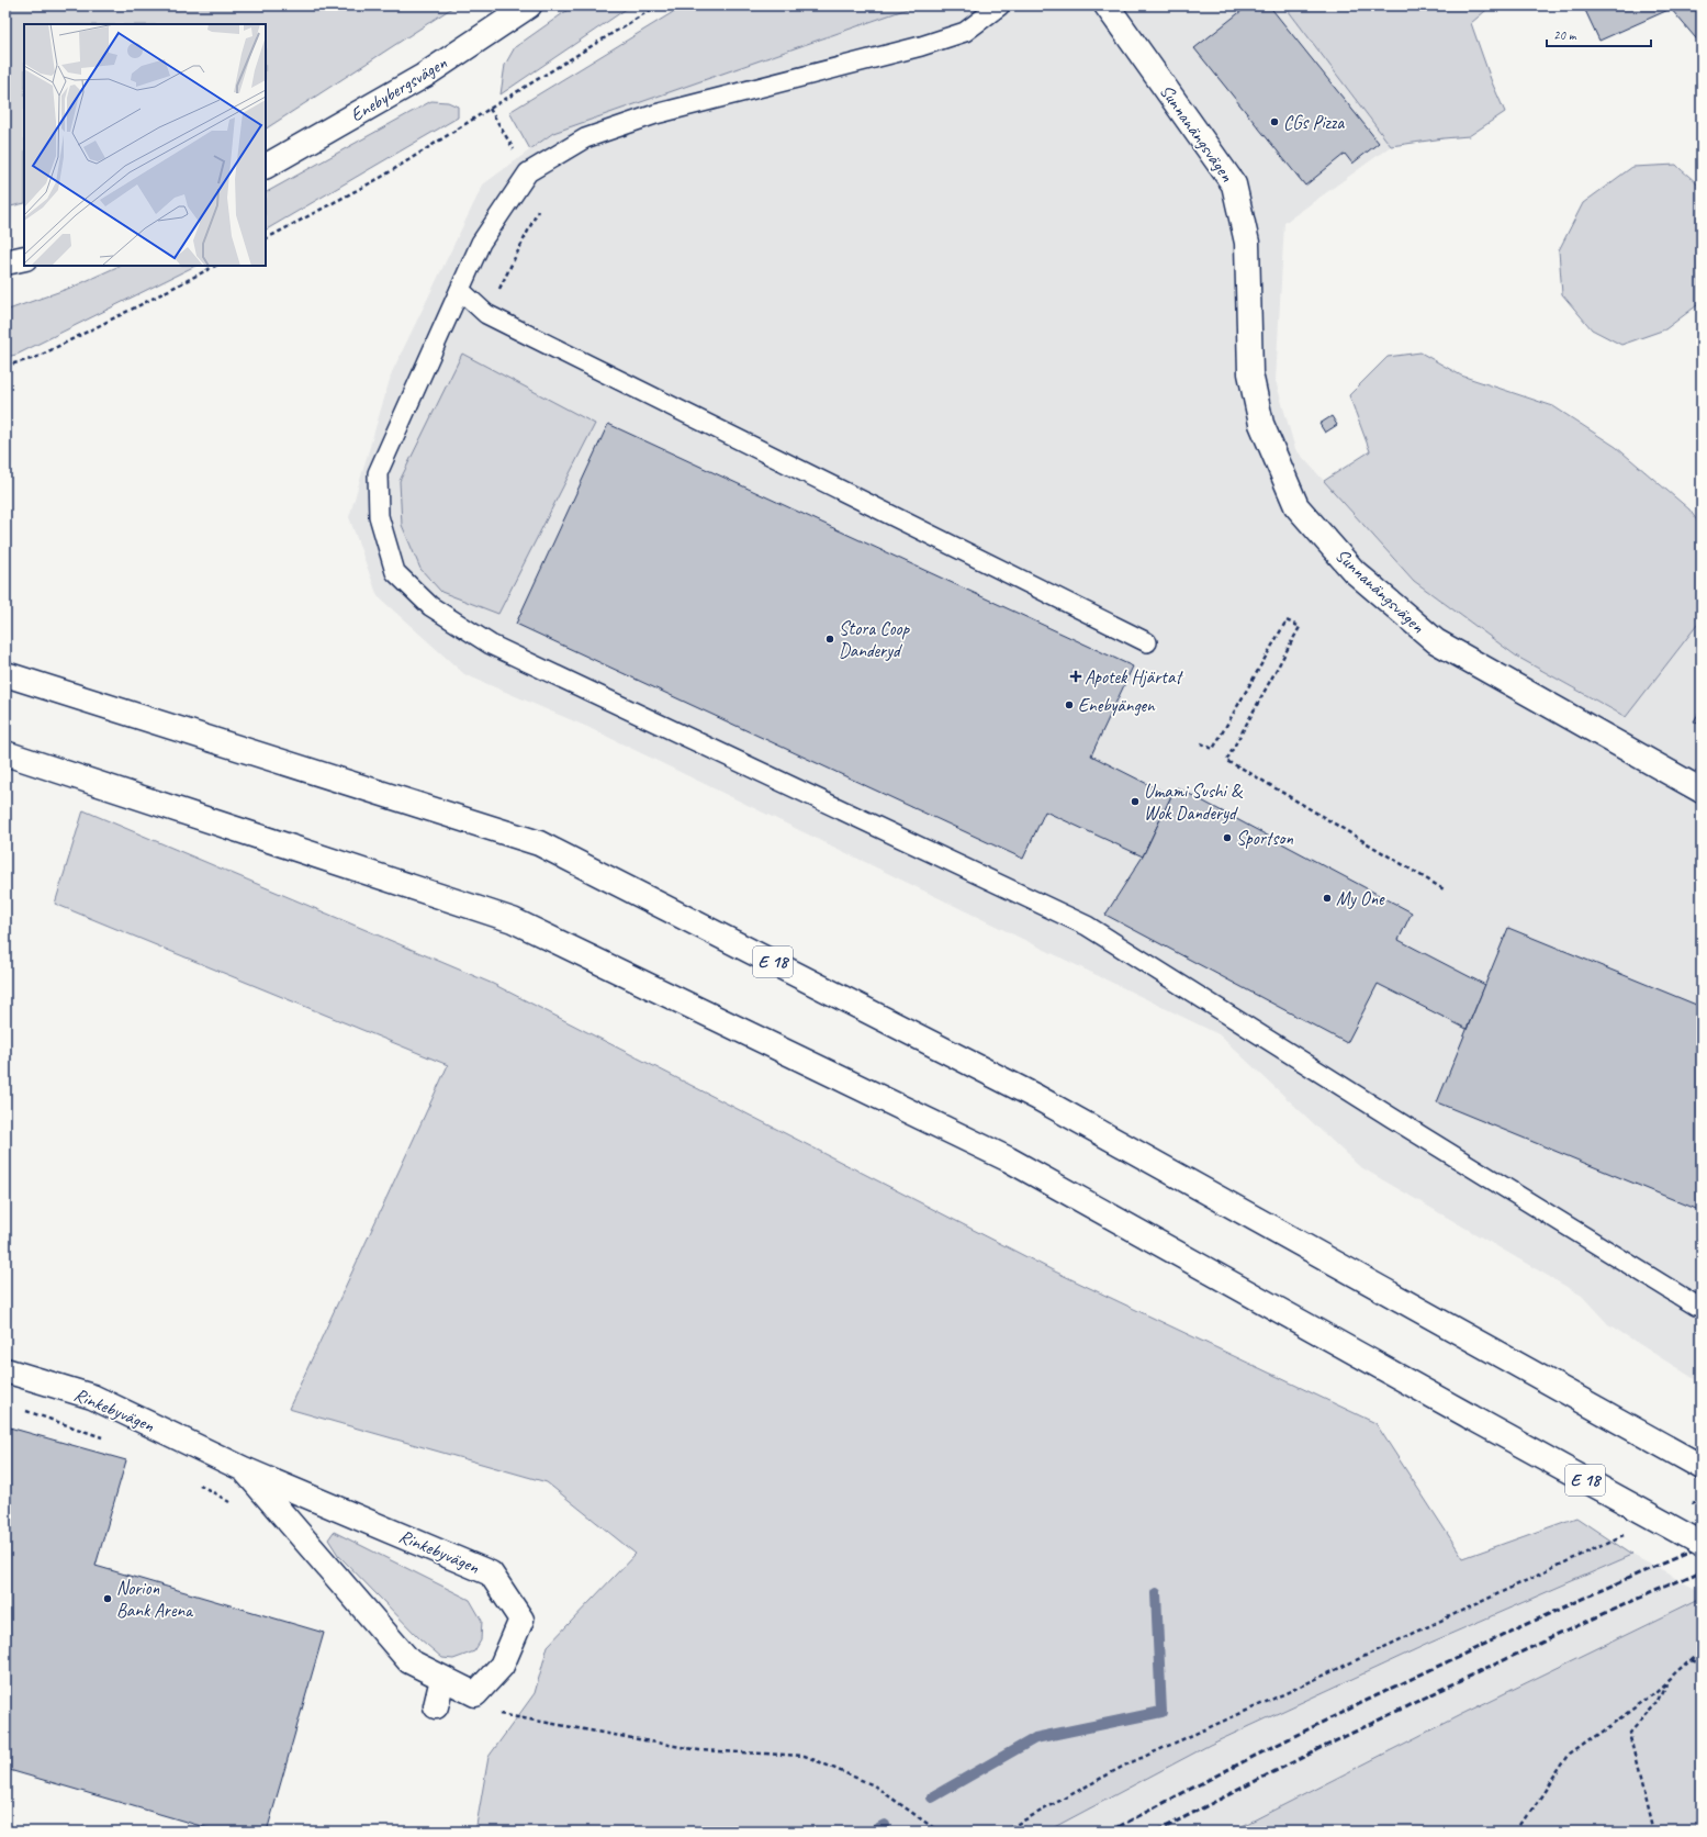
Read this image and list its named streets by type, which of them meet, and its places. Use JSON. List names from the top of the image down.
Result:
{
  "streets": {
    "main road": [
      "Enebybergsvägen",
      "Sunnanängsvägen",
      "E 18",
      "Rinkebyvägen"
    ]
  },
  "places": {
    "other": [
      "CGs Pizza",
      "Stora Coop Danderyd",
      "Enebyängen",
      "Umami Sushi & Wok Danderyd",
      "Sportson",
      "My One",
      "Norion Bank Arena"
    ],
    "health": ["Apotek Hjärtat"]
  },
  "scale_bar": "20 m"
}
